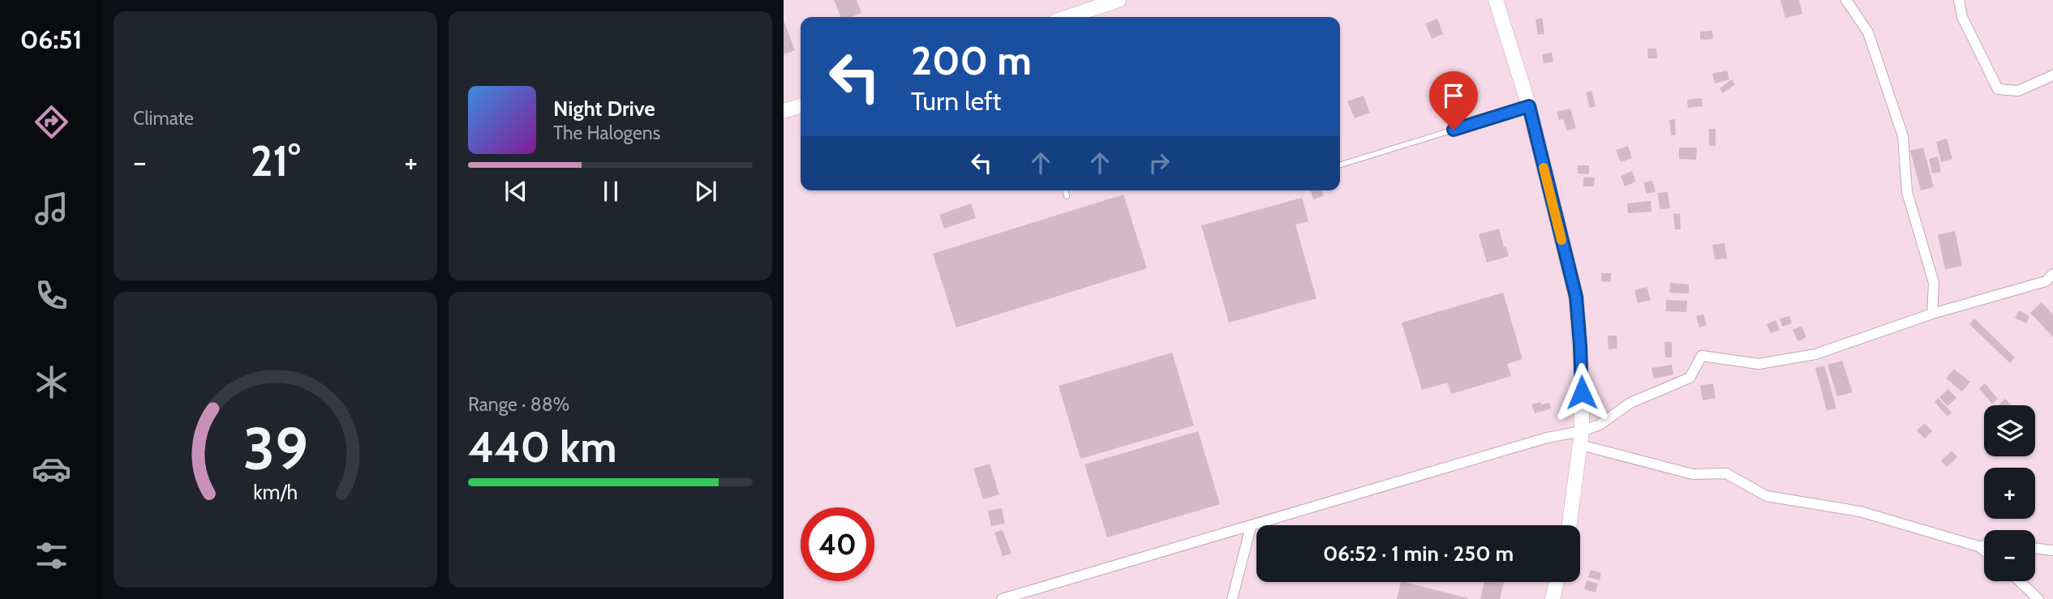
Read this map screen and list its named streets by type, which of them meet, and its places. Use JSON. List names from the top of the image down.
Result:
{
  "page": {
    "tabs": "06:51",
    "tile": [
      "Climate",
      ["Range · 88%", "440 km"]
    ],
    "turn": ["200 m", "Turn left"],
    "song": ["Night Drive", "The Halogens"],
    "heat": ["−", "21°", "+"],
    "map_buttons": ["+", "−"],
    "limit": "40",
    "trip": "06:52 · 1 min · 250 m",
    "gauge": ["39", "km/h"]
  }
}
